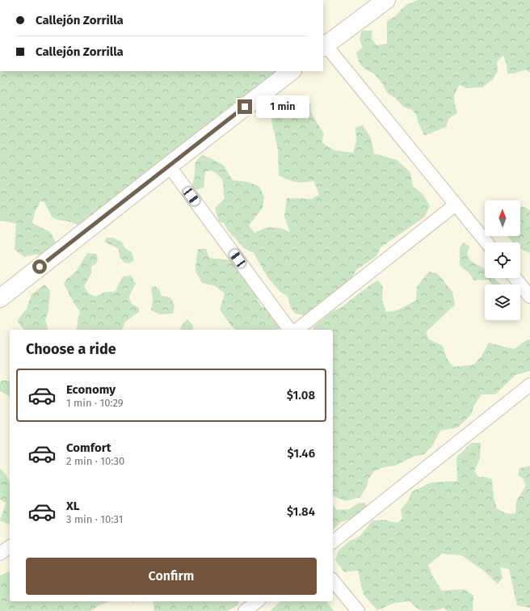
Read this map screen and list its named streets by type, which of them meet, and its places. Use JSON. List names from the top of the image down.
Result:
{
  "north": "top",
  "page": {
    "banner": ["Callejón Zorrilla", "Callejón Zorrilla"],
    "bubble": "1 min",
    "heading": "Choose a ride",
    "list": [
      {
        "name": "Economy",
        "note": "1 min · 10:29",
        "value": "$1.08"
      },
      {
        "name": "Comfort",
        "note": "2 min · 10:30",
        "value": "$1.46"
      },
      {
        "name": "XL",
        "note": "3 min · 10:31",
        "value": "$1.84"
      }
    ],
    "buttons": "Confirm"
  }
}
